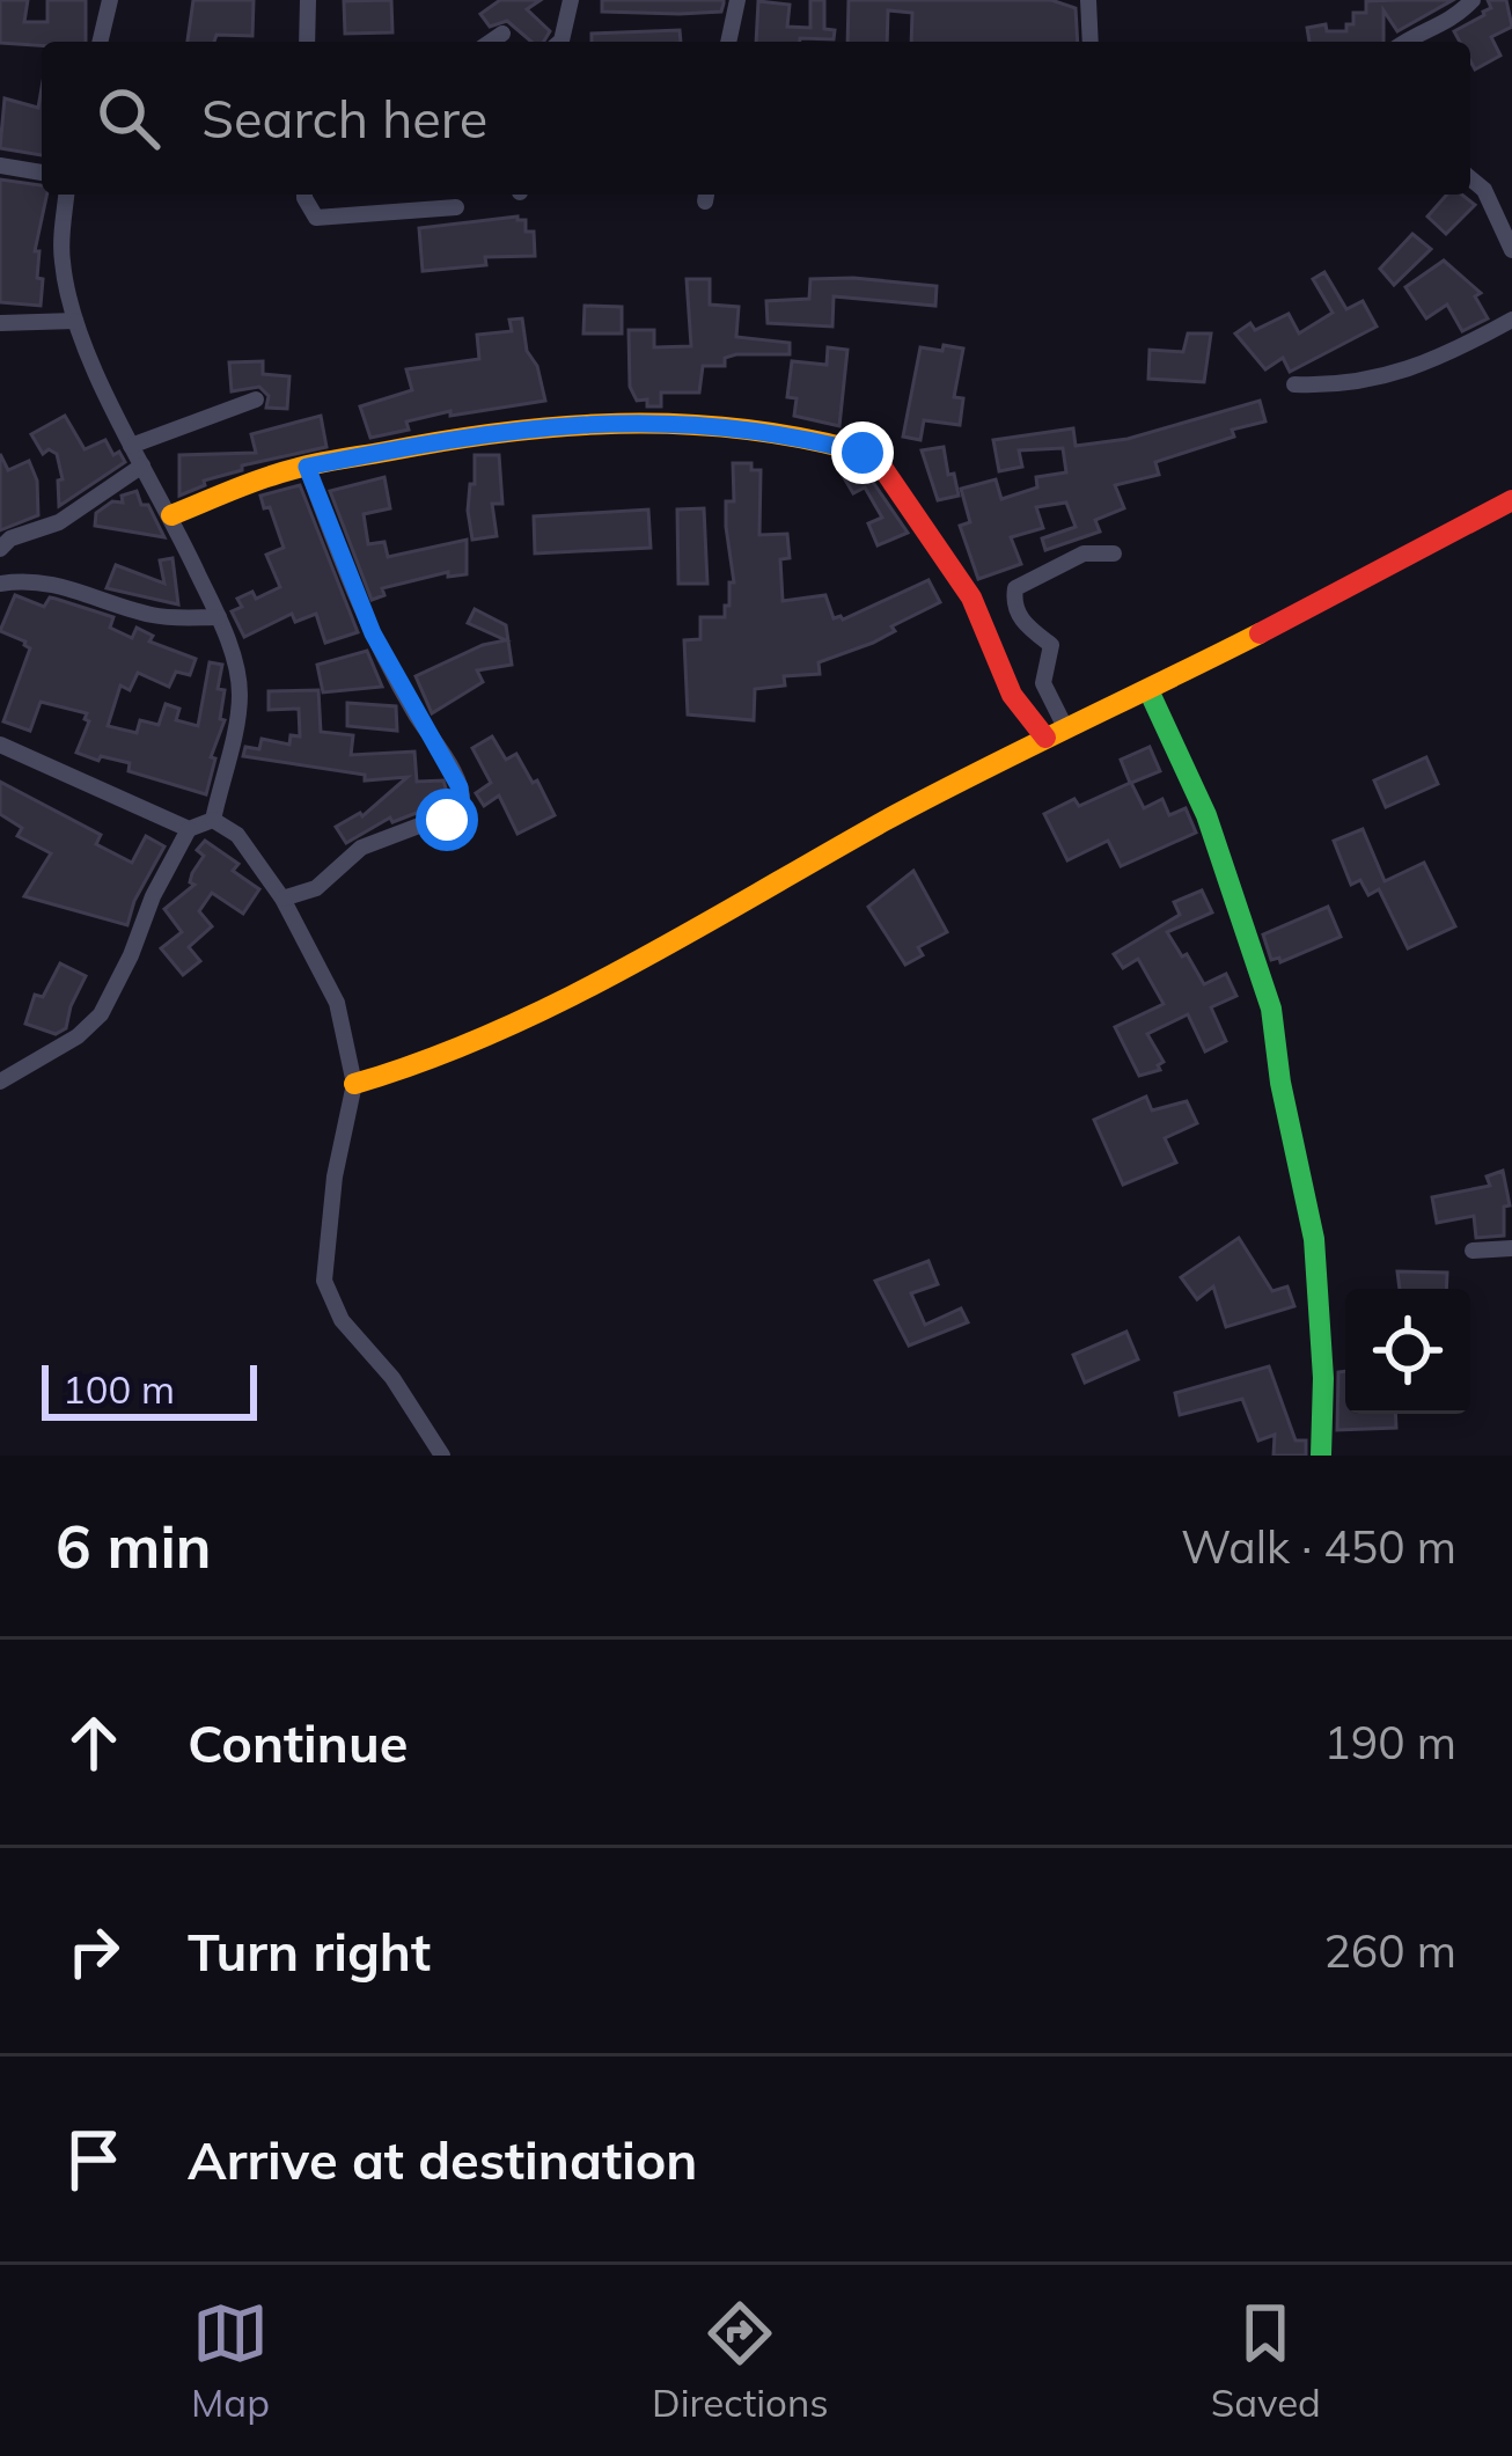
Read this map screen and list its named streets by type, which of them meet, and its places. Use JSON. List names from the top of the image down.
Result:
{
  "scale_bar": "100 m",
  "page": {
    "search": "Search here",
    "scale": "100 m",
    "heading": ["6 min", "Walk · 450 m"],
    "list": [
      ["Continue", "190 m"],
      ["Turn right", "260 m"],
      "Arrive at destination"
    ],
    "nav": ["Map", "Directions", "Saved"]
  }
}
